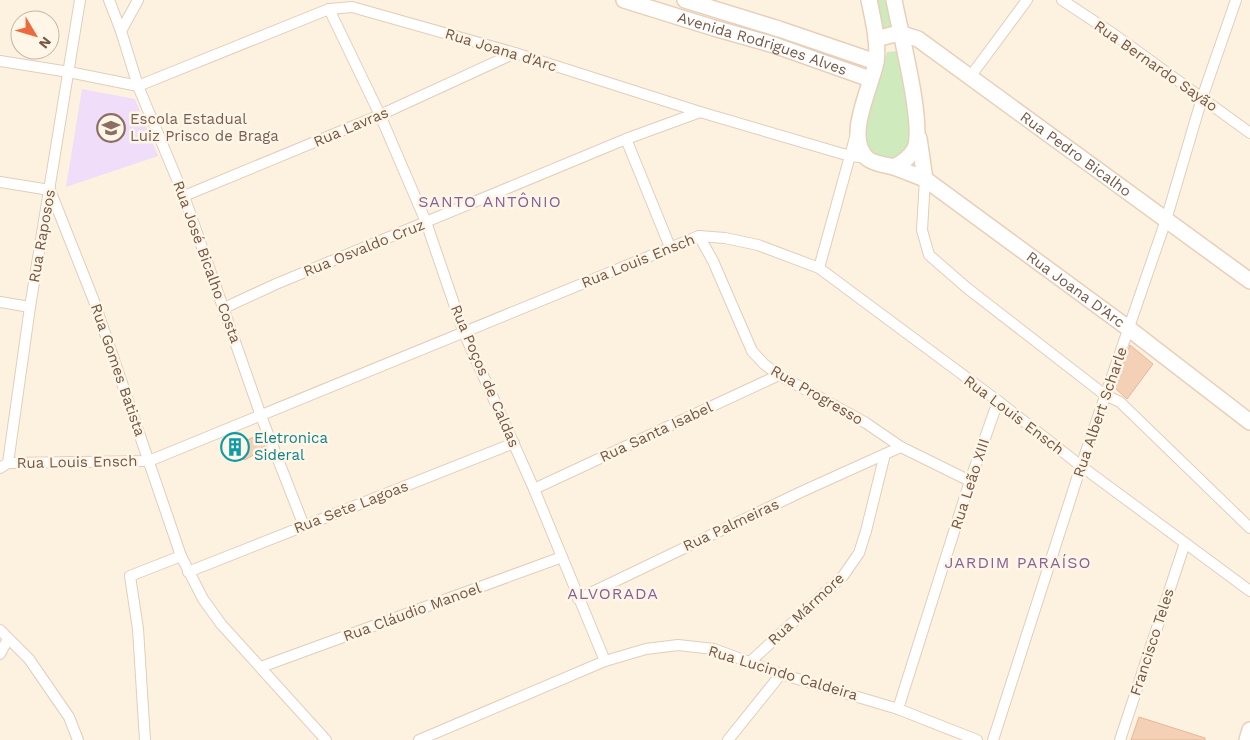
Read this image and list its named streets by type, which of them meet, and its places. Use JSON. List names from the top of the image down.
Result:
{
  "streets": {
    "street": [
      "Avenida Rodrigues Alves",
      "Rua Joana d'Arc",
      "Rua Bernardo Sayão",
      "Rua Lavras",
      "Rua Pedro Bicalho",
      "Rua Raposos",
      "Rua Osvaldo Cruz",
      "Rua Louis Ensch",
      "Rua José Bicalho Costa",
      "Rua Joana D'Arc",
      "Rua Gomes Batista",
      "Rua Poços de Caldas",
      "Rua Progresso",
      "Rua Albert Scharle",
      "Rua Santa Isabel",
      "Rua Leão XIII",
      "Rua Sete Lagoas",
      "Rua Palmeiras",
      "Rua Mármore",
      "Rua Cláudio Manoel",
      "Francisco Teles",
      "Rua Lucindo Caldeira"
    ]
  },
  "crossings": [
    ["Rua Joana d'Arc", "Rua Lavras"],
    ["Rua Joana d'Arc", "Rua Osvaldo Cruz"],
    ["Rua Joana d'Arc", "Rua José Bicalho Costa"],
    ["Rua Joana d'Arc", "Rua Joana D'Arc"],
    ["Rua Joana d'Arc", "Rua Poços de Caldas"],
    ["Rua Bernardo Sayão", "Rua Albert Scharle"],
    ["Rua Lavras", "Rua José Bicalho Costa"],
    ["Rua Lavras", "Rua Poços de Caldas"],
    ["Rua Pedro Bicalho", "Rua Albert Scharle"],
    ["Rua Raposos", "Rua Louis Ensch"],
    ["Rua Raposos", "Rua Gomes Batista"],
    ["Rua Osvaldo Cruz", "Rua José Bicalho Costa"],
    ["Rua Osvaldo Cruz", "Rua Poços de Caldas"],
    ["Rua Louis Ensch", "Rua José Bicalho Costa"],
    ["Rua Louis Ensch", "Rua Gomes Batista"],
    ["Rua Louis Ensch", "Rua Poços de Caldas"],
    ["Rua Louis Ensch", "Rua Progresso"],
    ["Rua Louis Ensch", "Rua Albert Scharle"],
    ["Rua Louis Ensch", "Rua Leão XIII"],
    ["Rua Louis Ensch", "Francisco Teles"],
    ["Rua José Bicalho Costa", "Rua Sete Lagoas"],
    ["Rua Joana D'Arc", "Rua Albert Scharle"],
    ["Rua Gomes Batista", "Rua Sete Lagoas"],
    ["Rua Gomes Batista", "Rua Cláudio Manoel"],
    ["Rua Poços de Caldas", "Rua Santa Isabel"],
    ["Rua Poços de Caldas", "Rua Sete Lagoas"],
    ["Rua Poços de Caldas", "Rua Palmeiras"],
    ["Rua Poços de Caldas", "Rua Cláudio Manoel"],
    ["Rua Poços de Caldas", "Rua Lucindo Caldeira"],
    ["Rua Progresso", "Rua Santa Isabel"],
    ["Rua Progresso", "Rua Leão XIII"],
    ["Rua Leão XIII", "Rua Lucindo Caldeira"],
    ["Rua Palmeiras", "Rua Mármore"],
    ["Rua Mármore", "Rua Lucindo Caldeira"]
  ],
  "districts": ["SANTO ANTÔNIO", "JARDIM PARAÍSO", "ALVORADA"],
  "places": {
    "school or university": ["Escola Estadual Luiz Prisco de Braga"],
    "building": ["Eletronica Sideral"]
  },
  "north": "bottom right"
}
